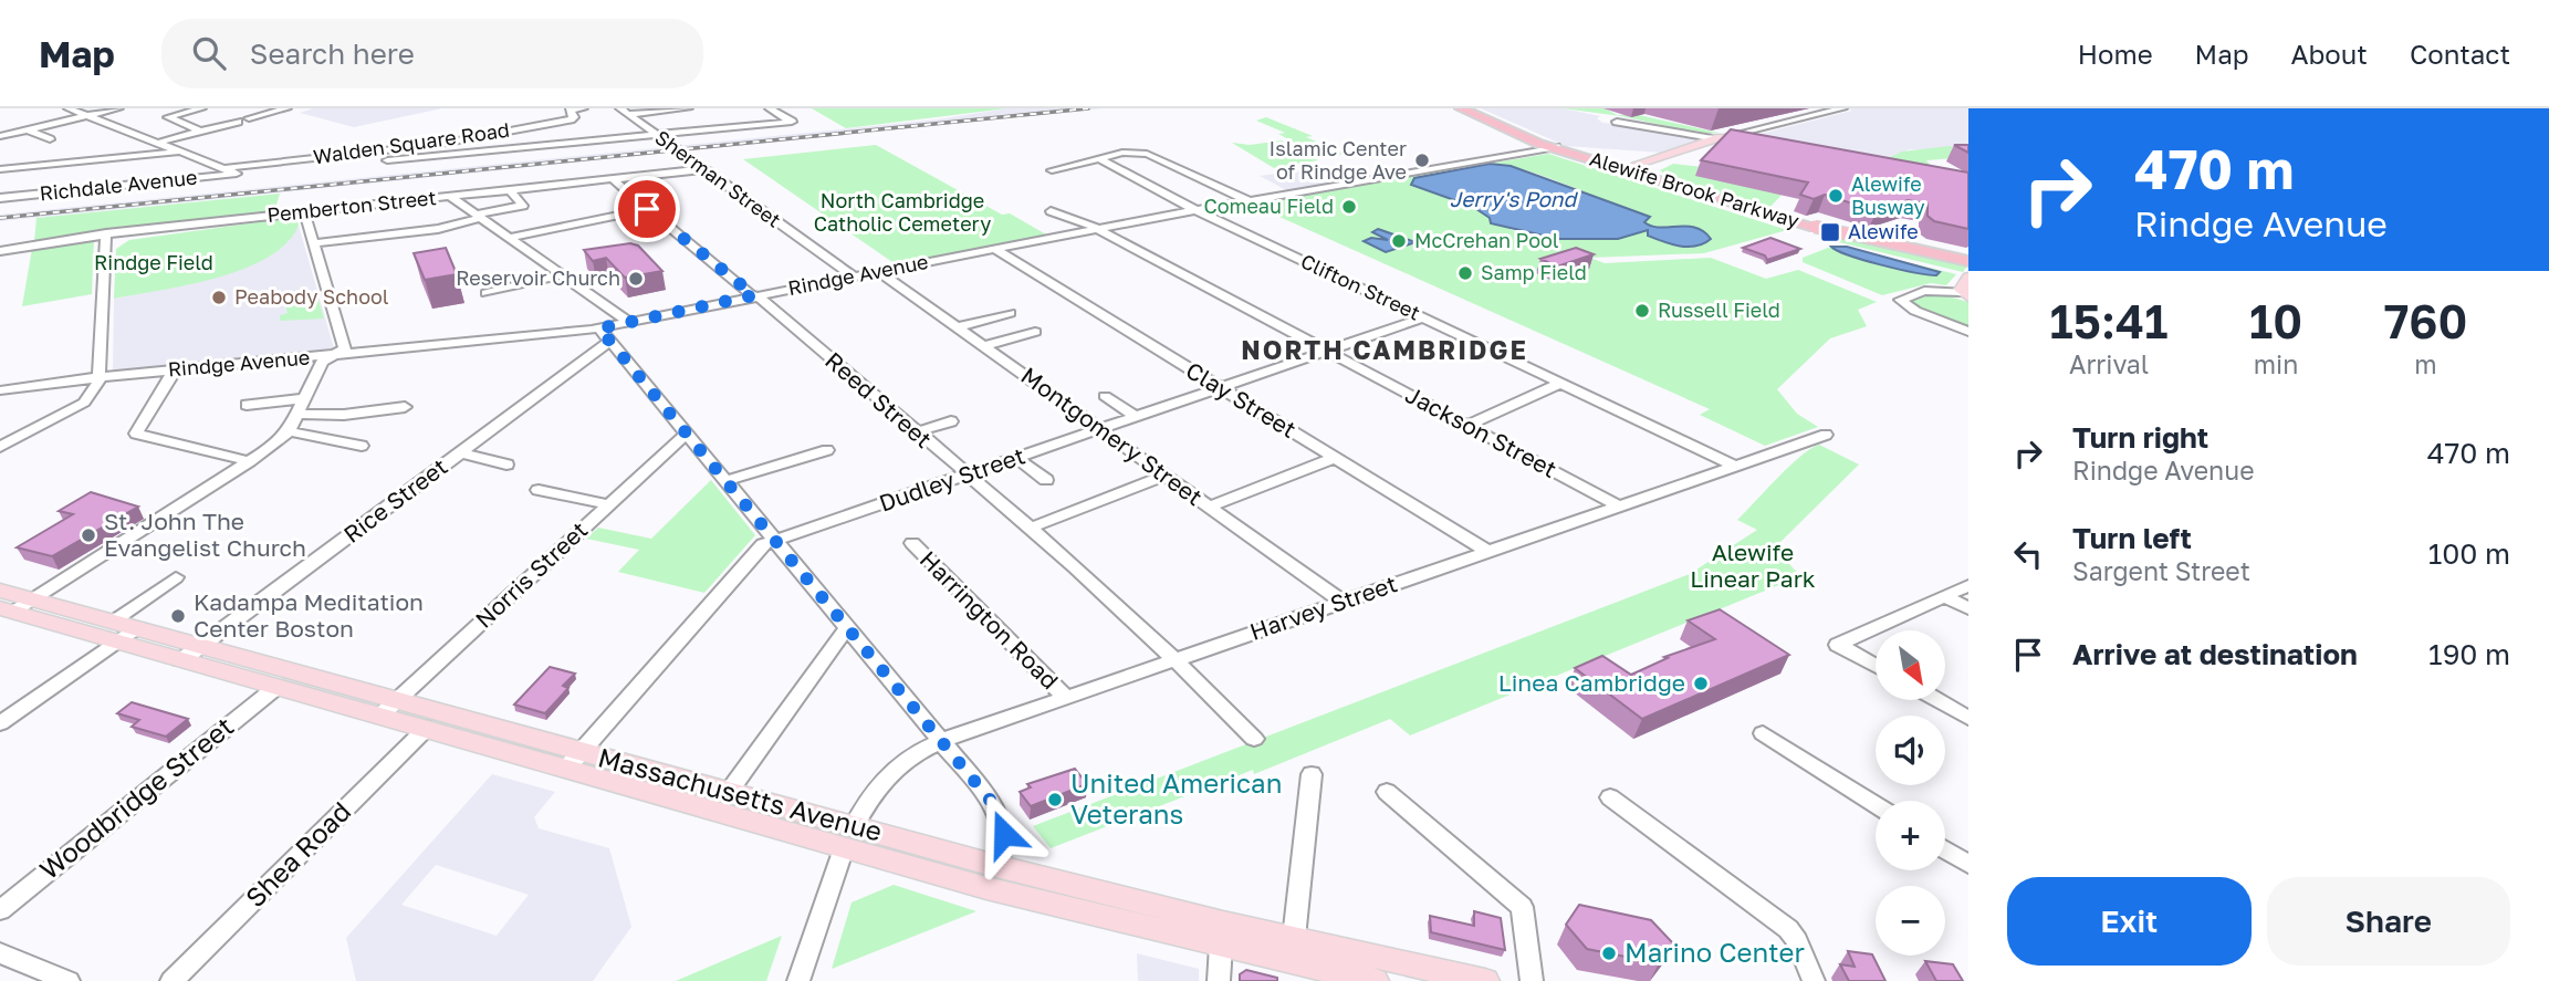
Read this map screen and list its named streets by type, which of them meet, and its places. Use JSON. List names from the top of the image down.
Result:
{
  "streets": {
    "highway": ["Alewife Brook Parkway"],
    "main road": ["Massachusetts Avenue"],
    "street": [
      "Walden Square Road",
      "Sherman Street",
      "Richdale Avenue",
      "Pemberton Street",
      "Rindge Avenue",
      "Clifton Street",
      "Reed Street",
      "Clay Street",
      "Jackson Street",
      "Montgomery Street",
      "Dudley Street",
      "Rice Street",
      "Norris Street",
      "Harvey Street",
      "Harrington Road",
      "Woodbridge Street",
      "Shea Road"
    ]
  },
  "crossings": [
    ["Walden Square Road", "Richdale Avenue"],
    ["Sherman Street", "Pemberton Street"],
    ["Sherman Street", "Rindge Avenue"],
    ["Alewife Brook Parkway", "Rindge Avenue"],
    ["Pemberton Street", "Reed Street"],
    ["Rindge Avenue", "Clifton Street"],
    ["Rindge Avenue", "Reed Street"],
    ["Rindge Avenue", "Clay Street"],
    ["Rindge Avenue", "Jackson Street"],
    ["Rindge Avenue", "Montgomery Street"],
    ["Rindge Avenue", "Rice Street"],
    ["Clifton Street", "Dudley Street"],
    ["Clifton Street", "Harvey Street"],
    ["Reed Street", "Dudley Street"],
    ["Reed Street", "Harvey Street"],
    ["Clay Street", "Dudley Street"],
    ["Clay Street", "Harvey Street"],
    ["Jackson Street", "Dudley Street"],
    ["Jackson Street", "Harvey Street"],
    ["Montgomery Street", "Dudley Street"],
    ["Montgomery Street", "Harvey Street"],
    ["Dudley Street", "Massachusetts Avenue"],
    ["Rice Street", "Massachusetts Avenue"],
    ["Norris Street", "Massachusetts Avenue"],
    ["Harvey Street", "Harrington Road"],
    ["Harvey Street", "Massachusetts Avenue"],
    ["Massachusetts Avenue", "Woodbridge Street"],
    ["Massachusetts Avenue", "Shea Road"]
  ],
  "districts": ["NORTH CAMBRIDGE"],
  "water": ["Jerry's Pond"],
  "parks": ["North Cambridge Catholic Cemetery", "Rindge Field", "Alewife Linear Park"],
  "places": {
    "other": [
      "Islamic Center of Rindge Ave",
      "Alewife Busway",
      "Comeau Field",
      "McCrehan Pool",
      "Samp Field",
      "Reservoir Church",
      "Peabody School",
      "Russell Field",
      "St. John The Evangelist Church",
      "Kadampa Meditation Center Boston",
      "Linea Cambridge",
      "United American Veterans",
      "Marino Center"
    ],
    "transit": ["Alewife"]
  },
  "north": "bottom right",
  "page": {
    "header": "Map",
    "search": "Search here",
    "nav": [
      "Home",
      "Map",
      "About",
      "Contact"
    ],
    "turn": ["470 m", "Rindge Avenue"],
    "eta": [
      "15:41",
      "Arrival",
      "10",
      "min",
      "760",
      "m"
    ],
    "list": [
      {
        "name": "Turn right",
        "note": "Rindge Avenue",
        "value": "470 m"
      },
      {
        "name": "Turn left",
        "note": "Sargent Street",
        "value": "100 m"
      },
      {
        "name": "Arrive at destination",
        "value": "190 m"
      }
    ],
    "map_buttons": ["+", "−"],
    "buttons": ["Exit", "Share"]
  }
}
